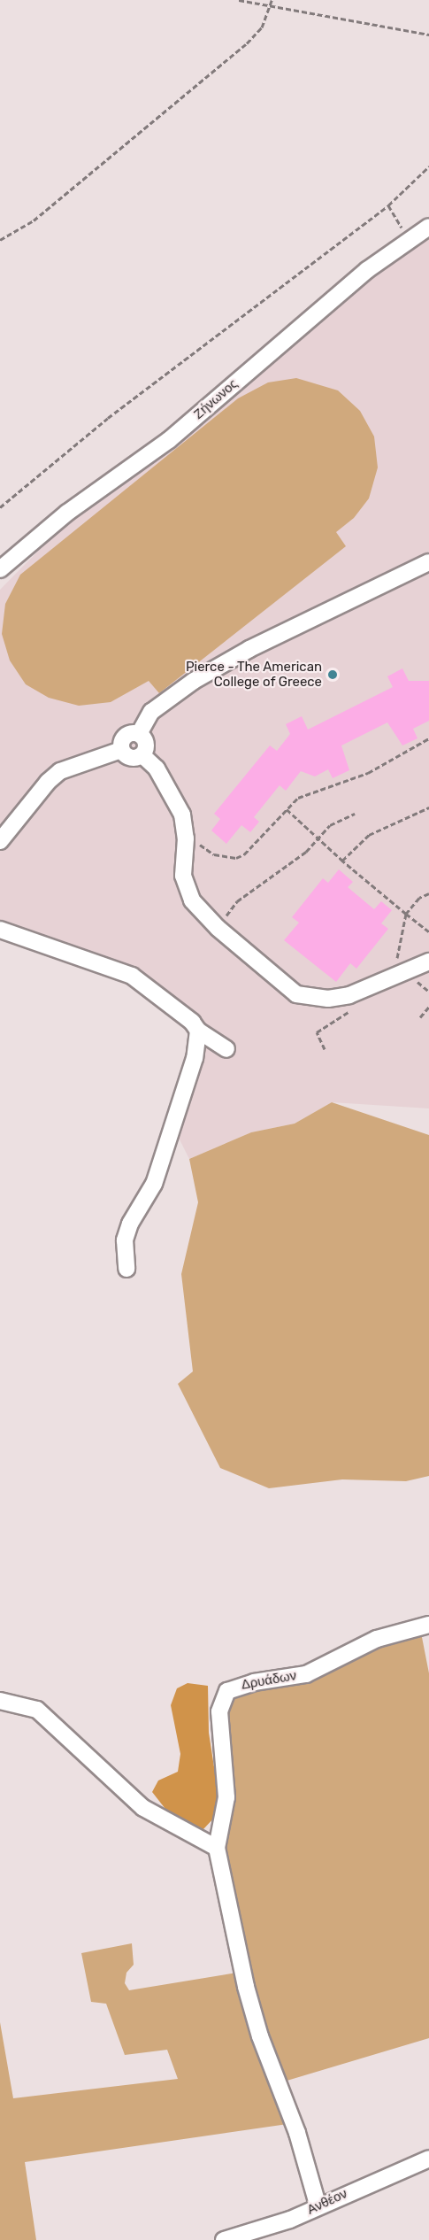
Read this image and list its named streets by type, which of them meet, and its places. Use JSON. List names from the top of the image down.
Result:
{
  "streets": {
    "street": ["Ζήνωνος", "Δρυάδων", "Ανθέον"]
  },
  "places": ["Pierce - The American College of Greece"]
}
